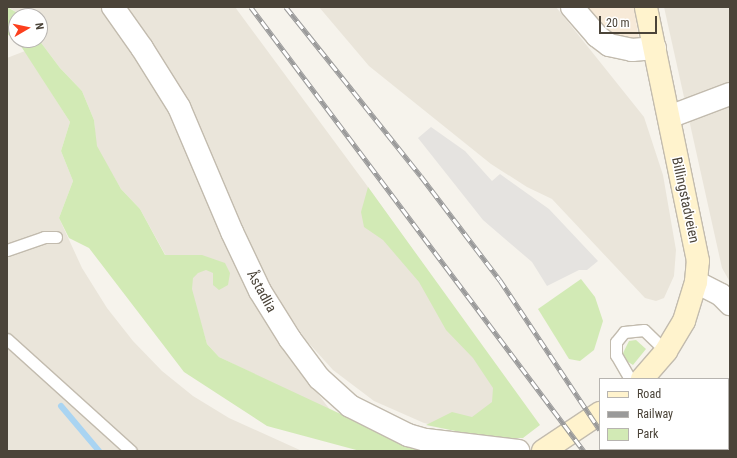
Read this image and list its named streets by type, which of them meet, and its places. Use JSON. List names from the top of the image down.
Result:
{
  "streets": {
    "main road": ["Billingstadveien"],
    "street": ["Åstadlia"]
  },
  "legend": ["Road", "Railway", "Park"],
  "scale_bar": "20 m",
  "north": "right"
}
